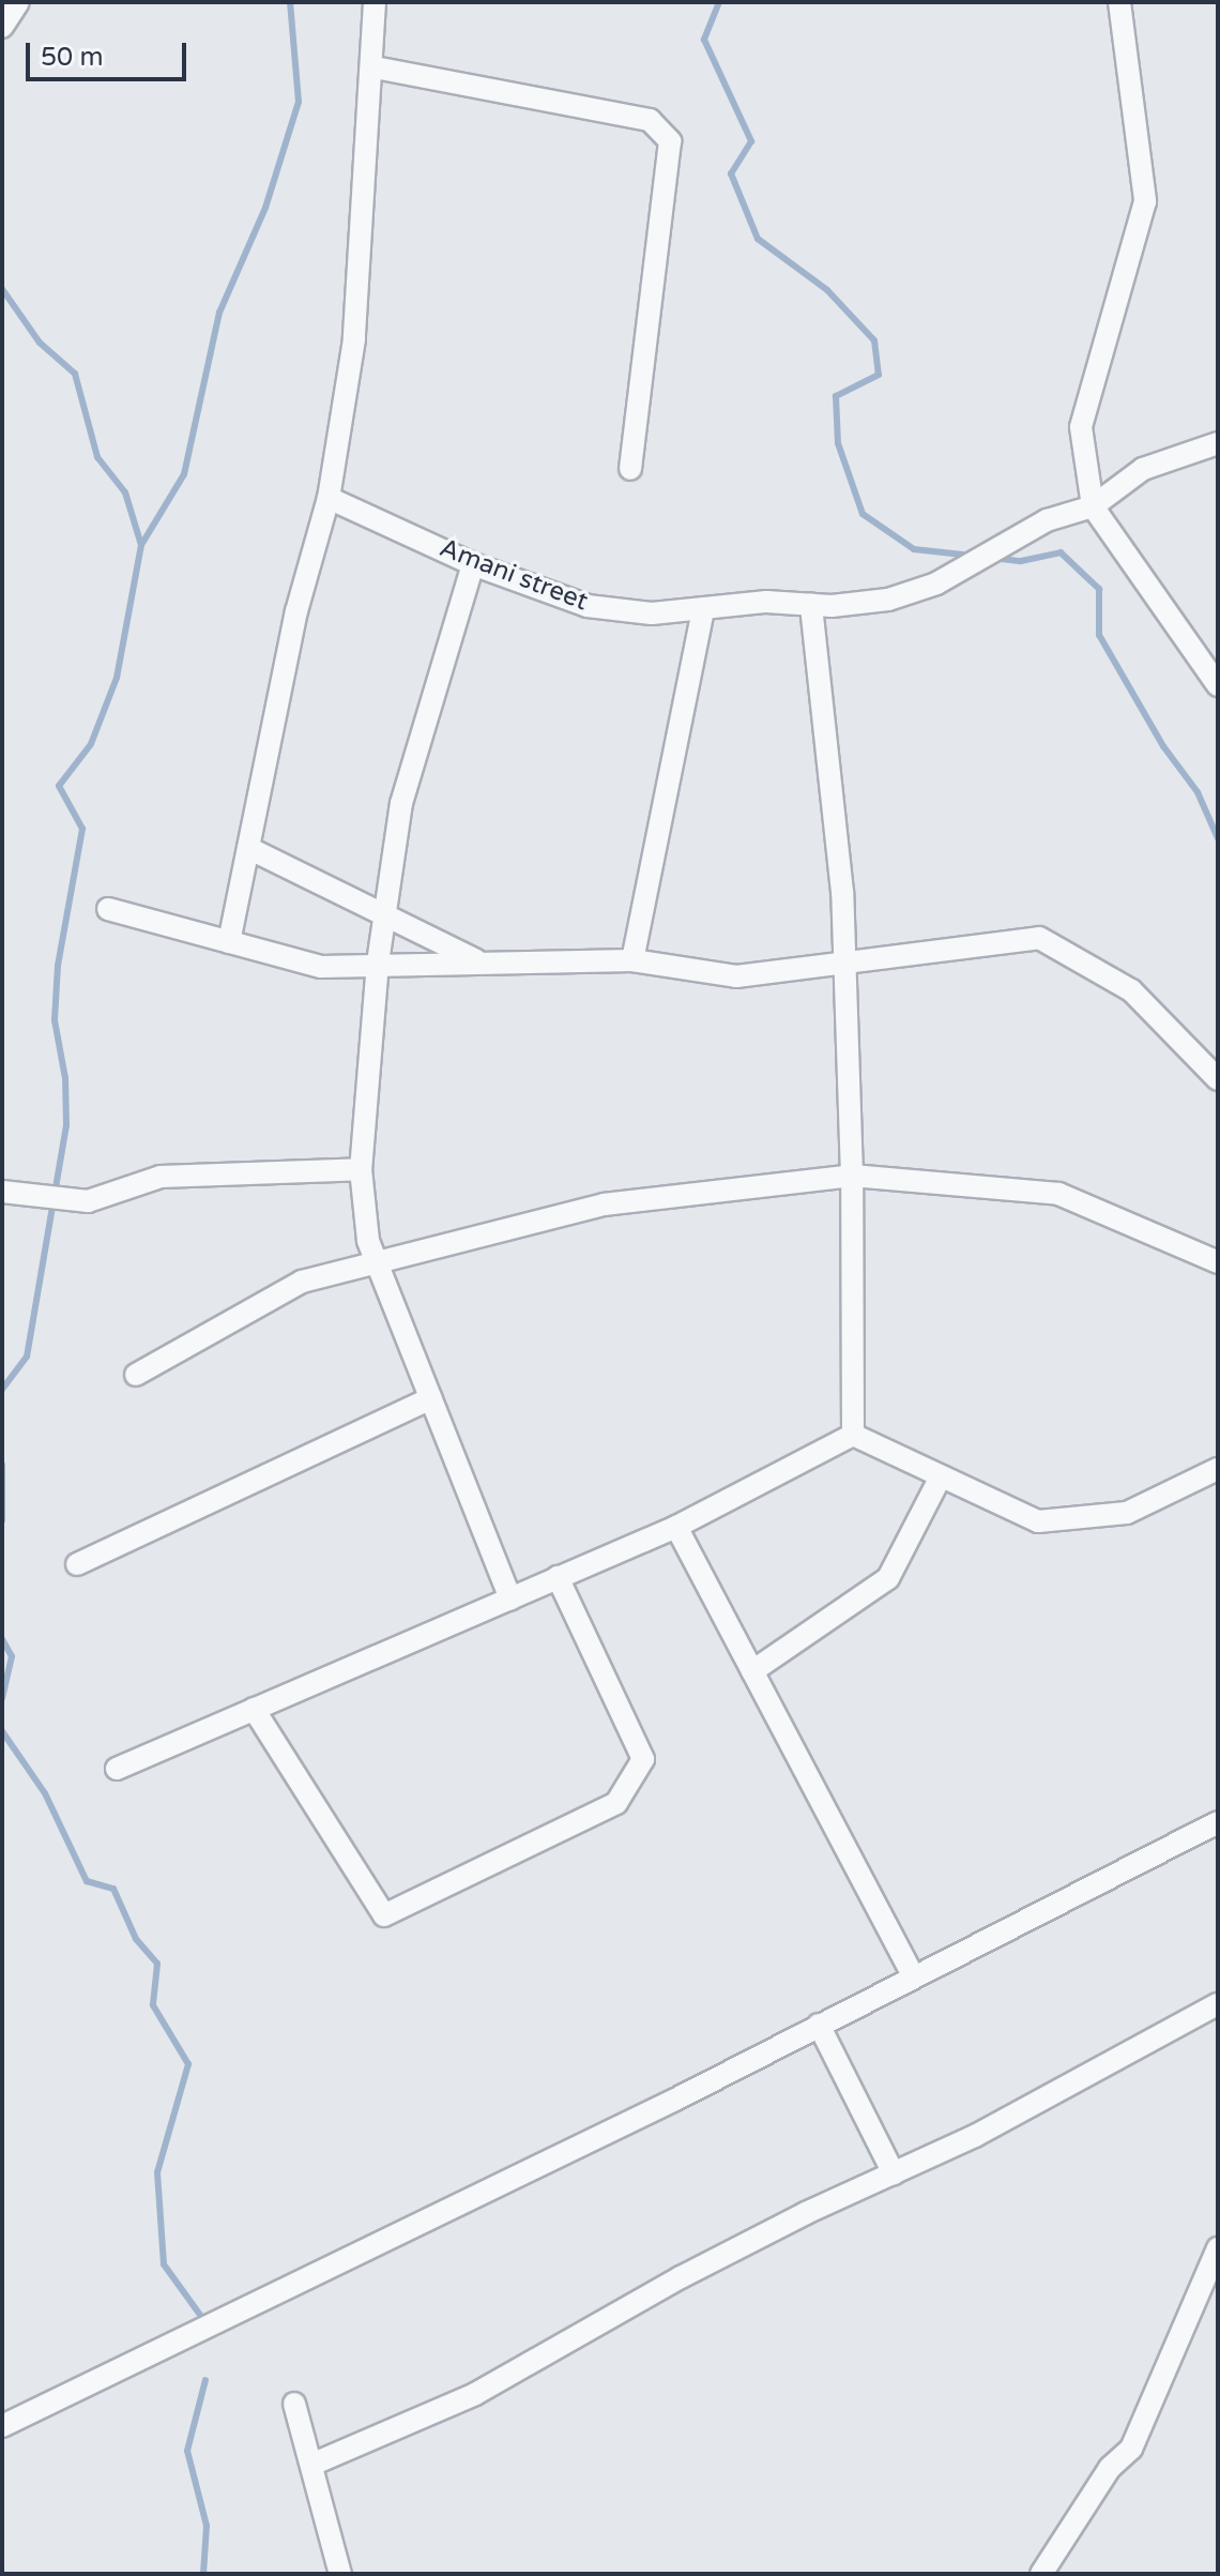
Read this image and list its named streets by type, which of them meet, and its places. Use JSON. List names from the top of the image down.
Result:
{
  "streets": {
    "street": ["Amani street"]
  },
  "scale_bar": "50 m"
}
